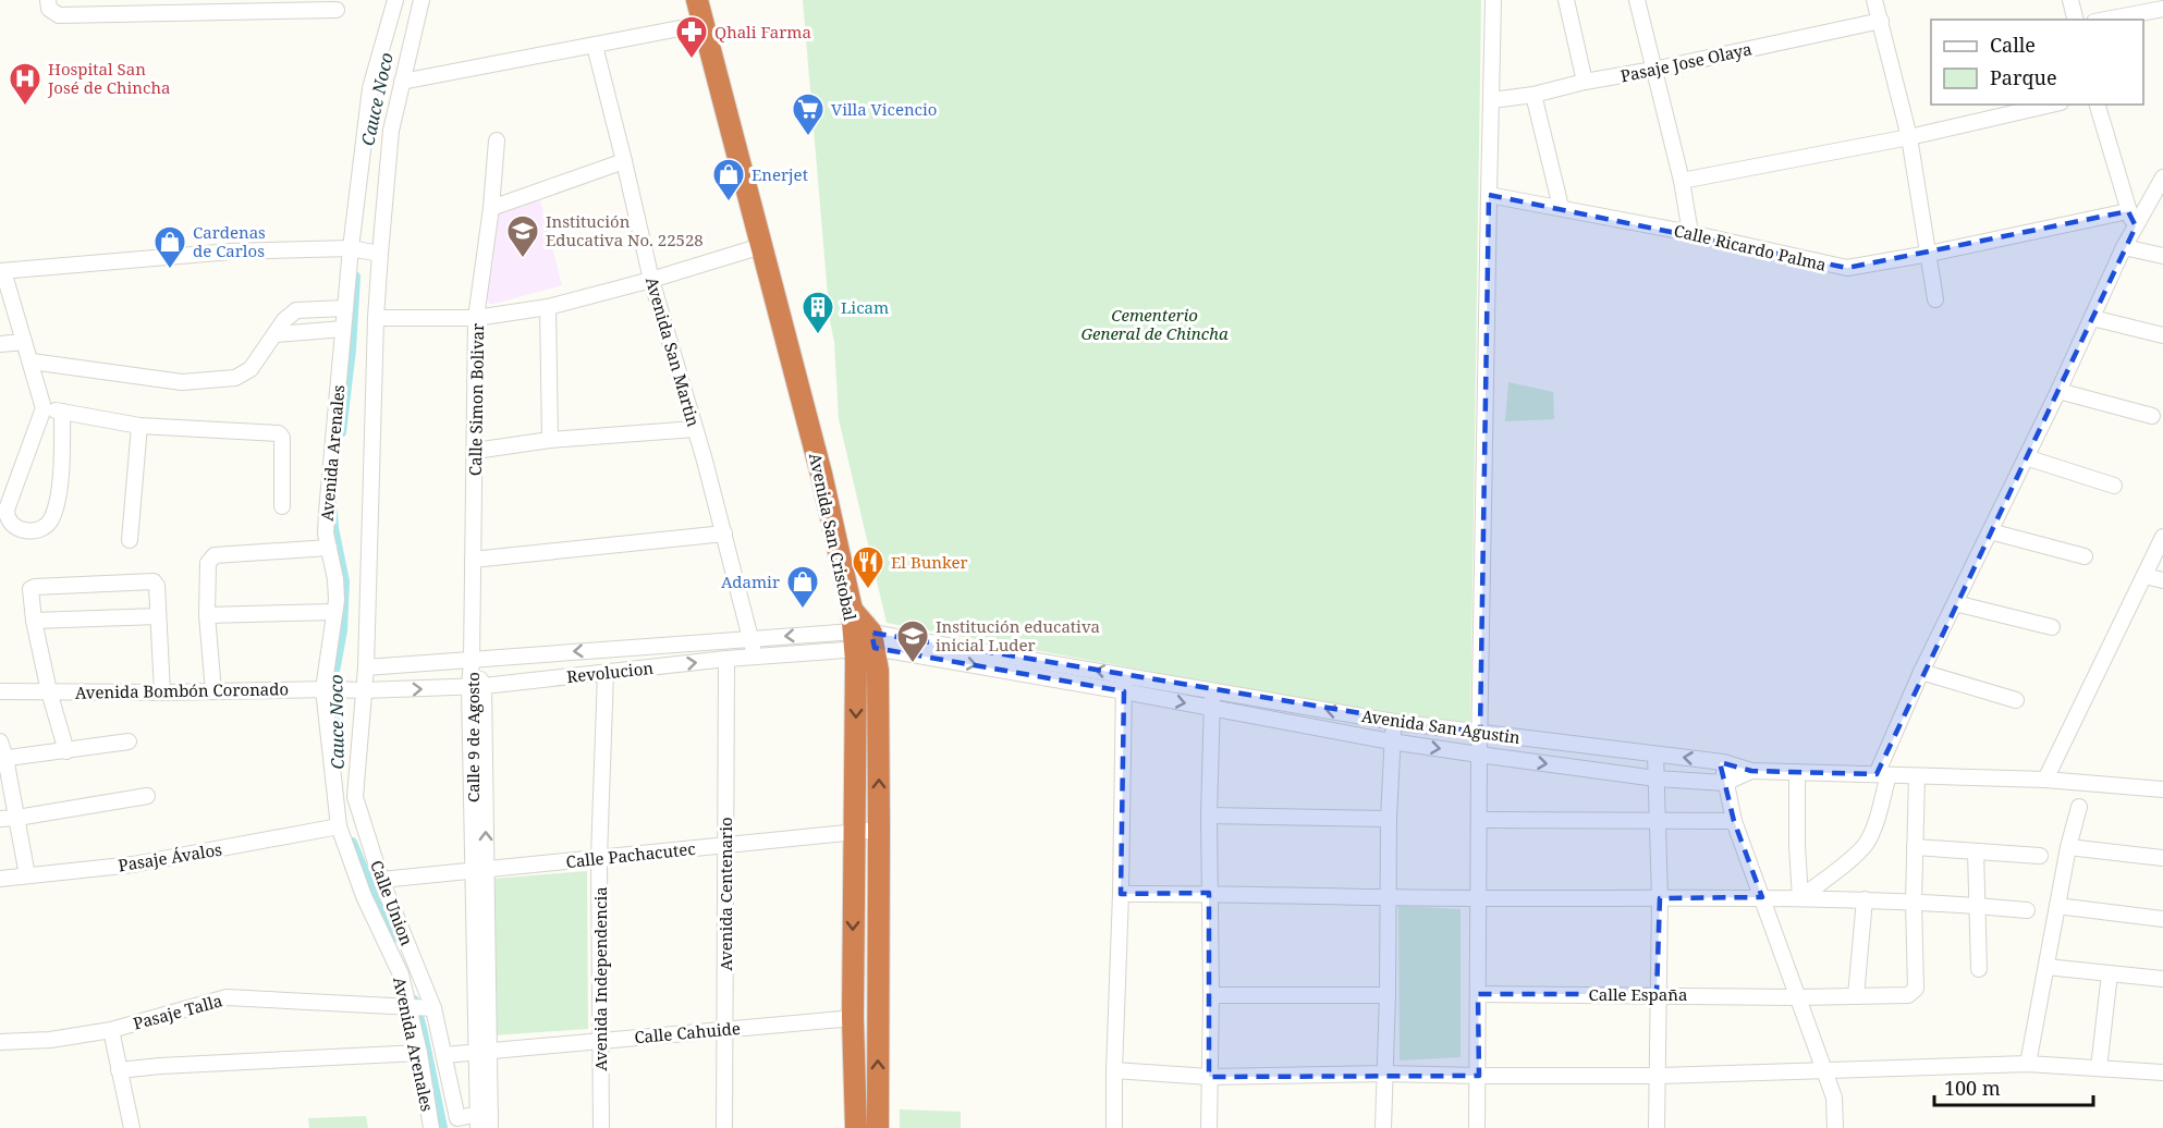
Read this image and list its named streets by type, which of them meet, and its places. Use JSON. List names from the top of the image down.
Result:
{
  "streets": {
    "highway": ["Avenida San Cristobal"],
    "street": [
      "Pasaje Jose Olaya",
      "Calle Ricardo Palma",
      "Avenida San Martin",
      "Calle Simon Bolivar",
      "Avenida Arenales",
      "Revolucion",
      "Avenida Bombón Coronado",
      "Avenida San Agustin",
      "Calle 9 de Agosto",
      "Calle Pachacutec",
      "Pasaje Ávalos",
      "Avenida Centenario",
      "Calle Union",
      "Avenida Independencia",
      "Calle España",
      "Pasaje Talla",
      "Calle Cahuide"
    ]
  },
  "crossings": [
    ["Avenida San Martin", "Revolucion"],
    ["Calle Simon Bolivar", "Revolucion"],
    ["Calle Simon Bolivar", "Calle 9 de Agosto"],
    ["Avenida Arenales", "Avenida Bombón Coronado"],
    ["Avenida Arenales", "Pasaje Ávalos"],
    ["Avenida Arenales", "Calle Union"],
    ["Avenida Arenales", "Pasaje Talla"],
    ["Avenida San Cristobal", "Revolucion"],
    ["Avenida San Cristobal", "Avenida San Agustin"],
    ["Avenida San Cristobal", "Calle Pachacutec"],
    ["Avenida San Cristobal", "Calle Cahuide"],
    ["Revolucion", "Avenida Bombón Coronado"],
    ["Revolucion", "Avenida San Agustin"],
    ["Revolucion", "Calle 9 de Agosto"],
    ["Revolucion", "Avenida Centenario"],
    ["Revolucion", "Calle Union"],
    ["Revolucion", "Avenida Independencia"],
    ["Avenida Bombón Coronado", "Calle Union"],
    ["Calle 9 de Agosto", "Calle Pachacutec"],
    ["Calle 9 de Agosto", "Calle Cahuide"],
    ["Calle Pachacutec", "Avenida Centenario"],
    ["Calle Pachacutec", "Calle Union"],
    ["Calle Pachacutec", "Avenida Independencia"],
    ["Avenida Centenario", "Calle Cahuide"],
    ["Calle Union", "Pasaje Talla"],
    ["Calle Union", "Calle Cahuide"],
    ["Avenida Independencia", "Calle Cahuide"]
  ],
  "water": ["Cauce Noco"],
  "parks": ["Cementerio General de Chincha"],
  "places": {
    "pharmacy": ["Qhali Farma"],
    "hospital": ["Hospital San José de Chincha"],
    "supermarket": ["Villa Vicencio"],
    "shop": ["Enerjet", "Cardenas de Carlos", "Adamir"],
    "school or university": ["Institución Educativa No. 22528", "Institución educativa inicial Luder"],
    "building": ["Licam"],
    "restaurant": ["El Bunker"]
  },
  "legend": ["Calle", "Parque"],
  "scale_bar": "100 m"
}
